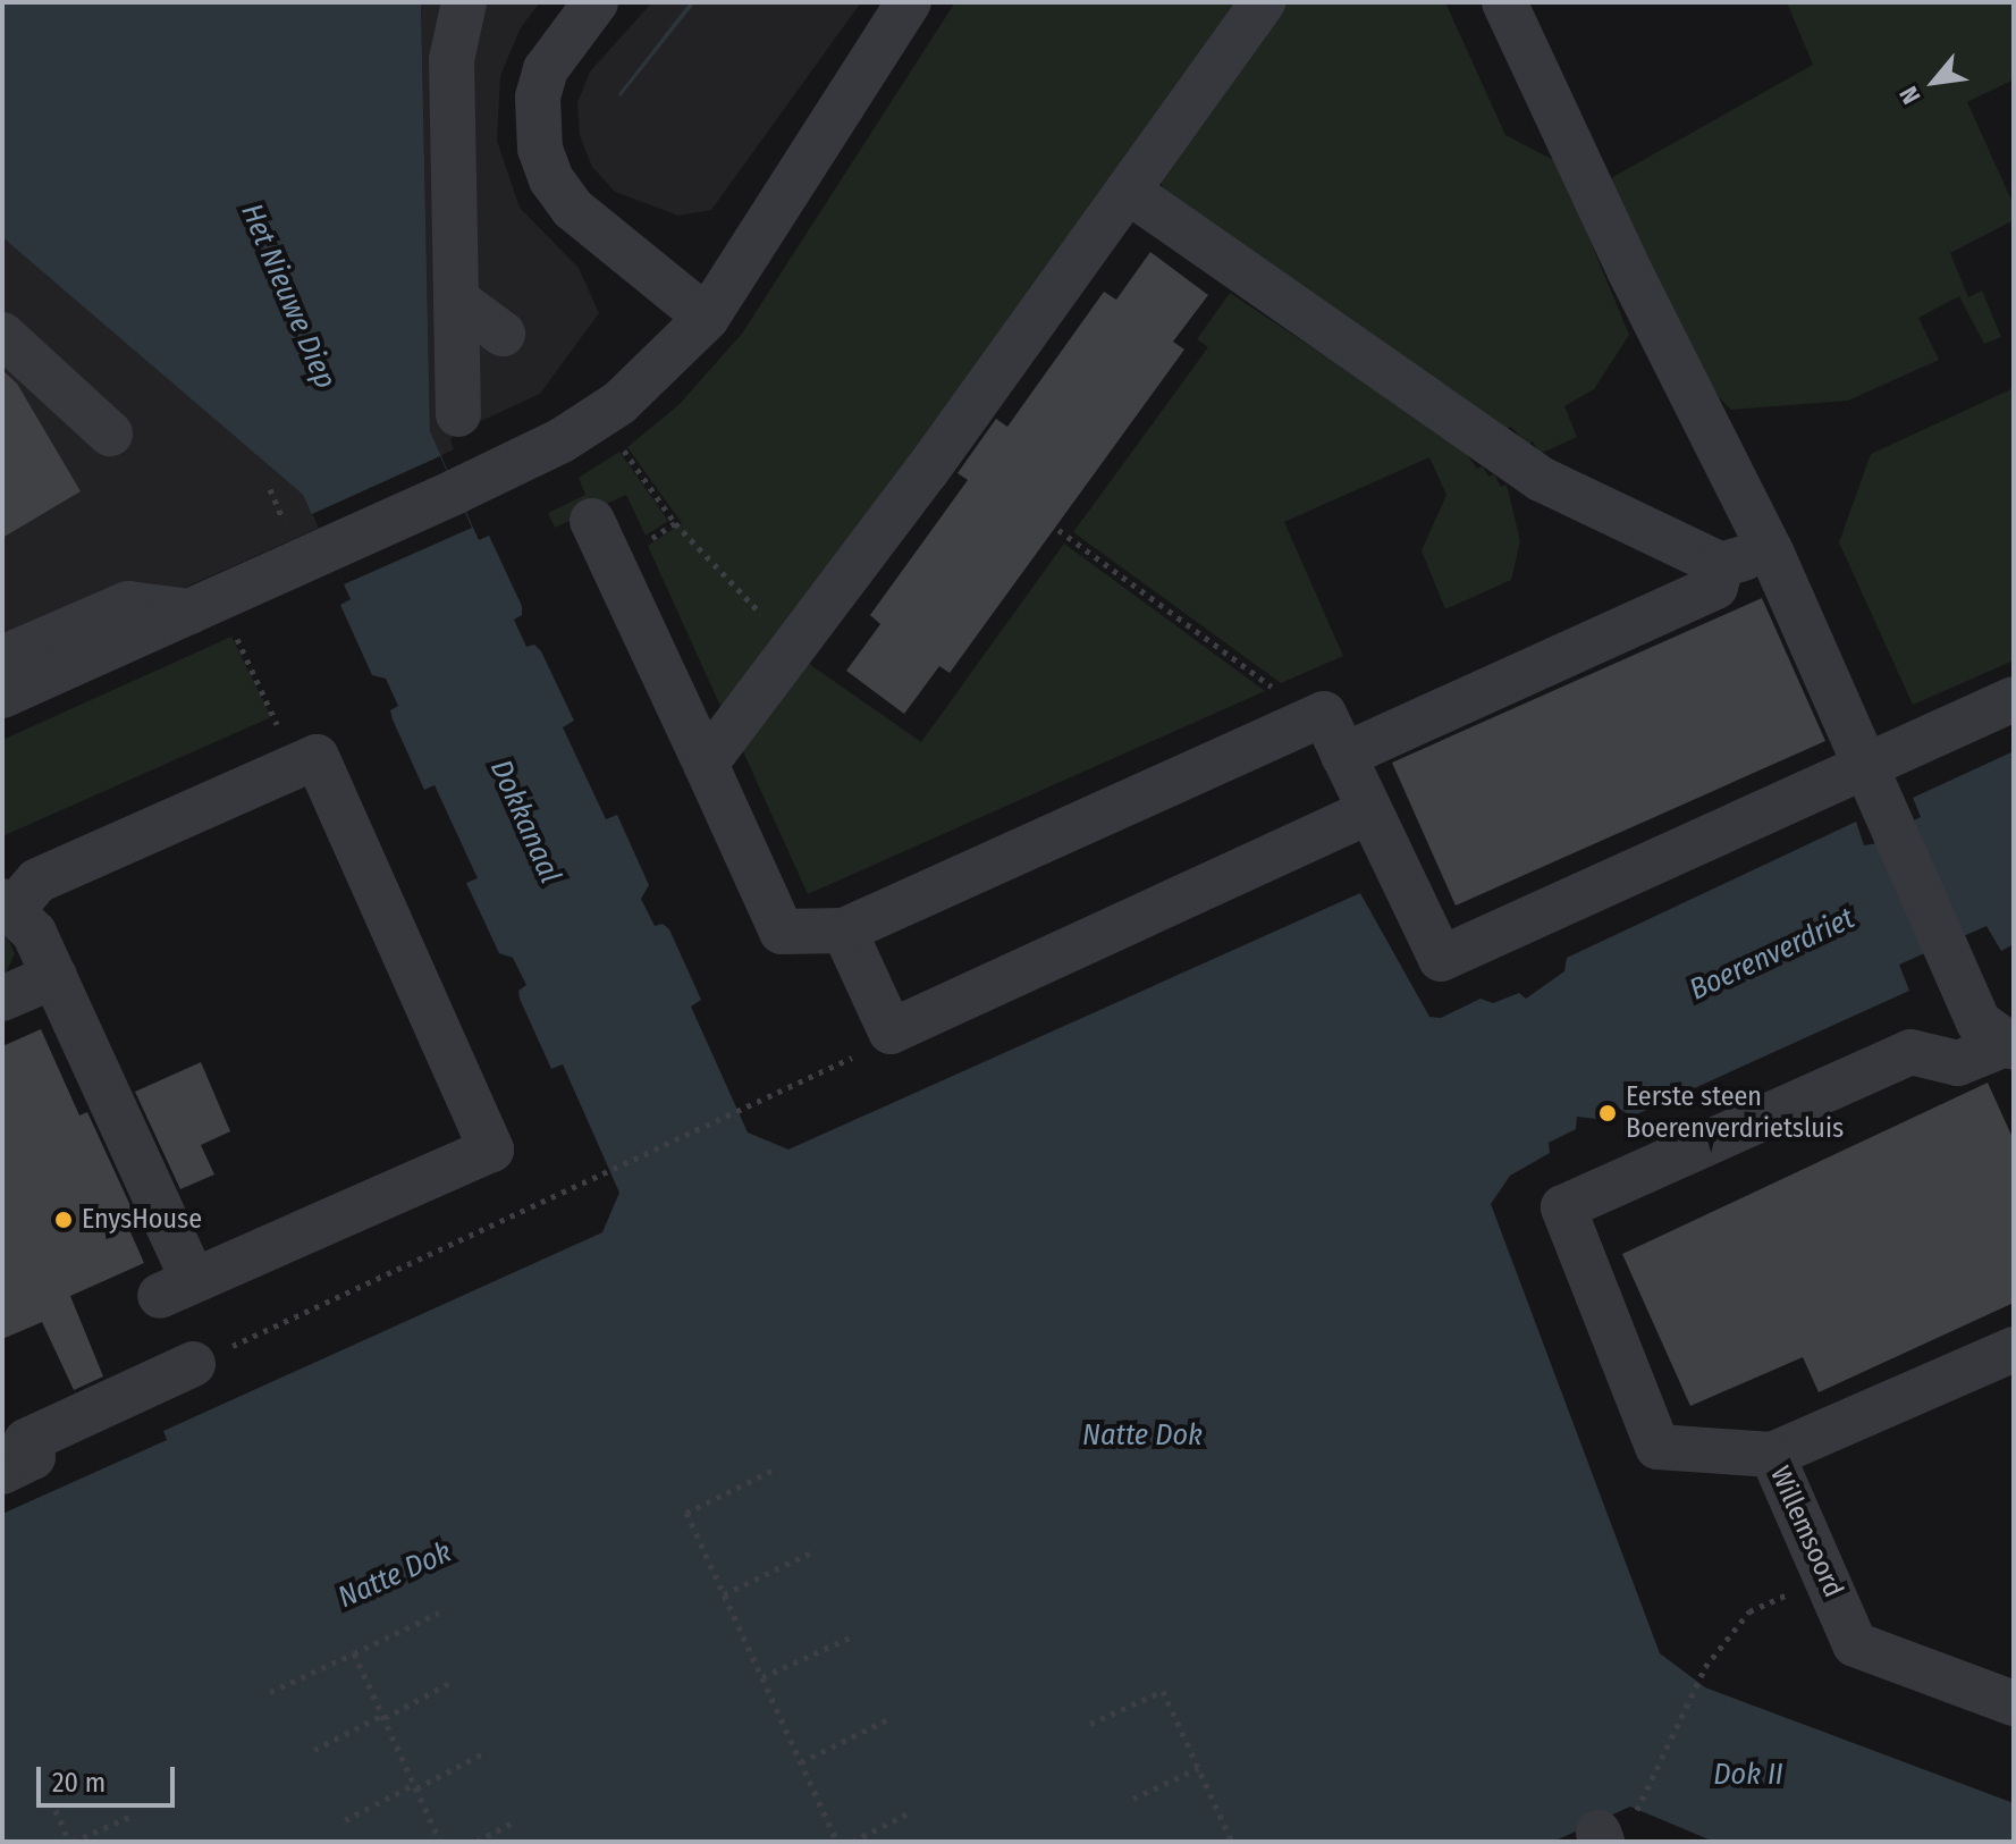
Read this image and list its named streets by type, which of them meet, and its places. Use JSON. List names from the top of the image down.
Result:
{
  "streets": {
    "street": ["Willemsoord"]
  },
  "water": [
    "Het Nieuwe Diep",
    "Dokkanaal",
    "Boerenverdriet",
    "Natte Dok",
    "Dok II"
  ],
  "places": ["Eerste steen Boerenverdrietsluis", "EnysHouse"],
  "scale_bar": "20 m",
  "north": "bottom left"
}
